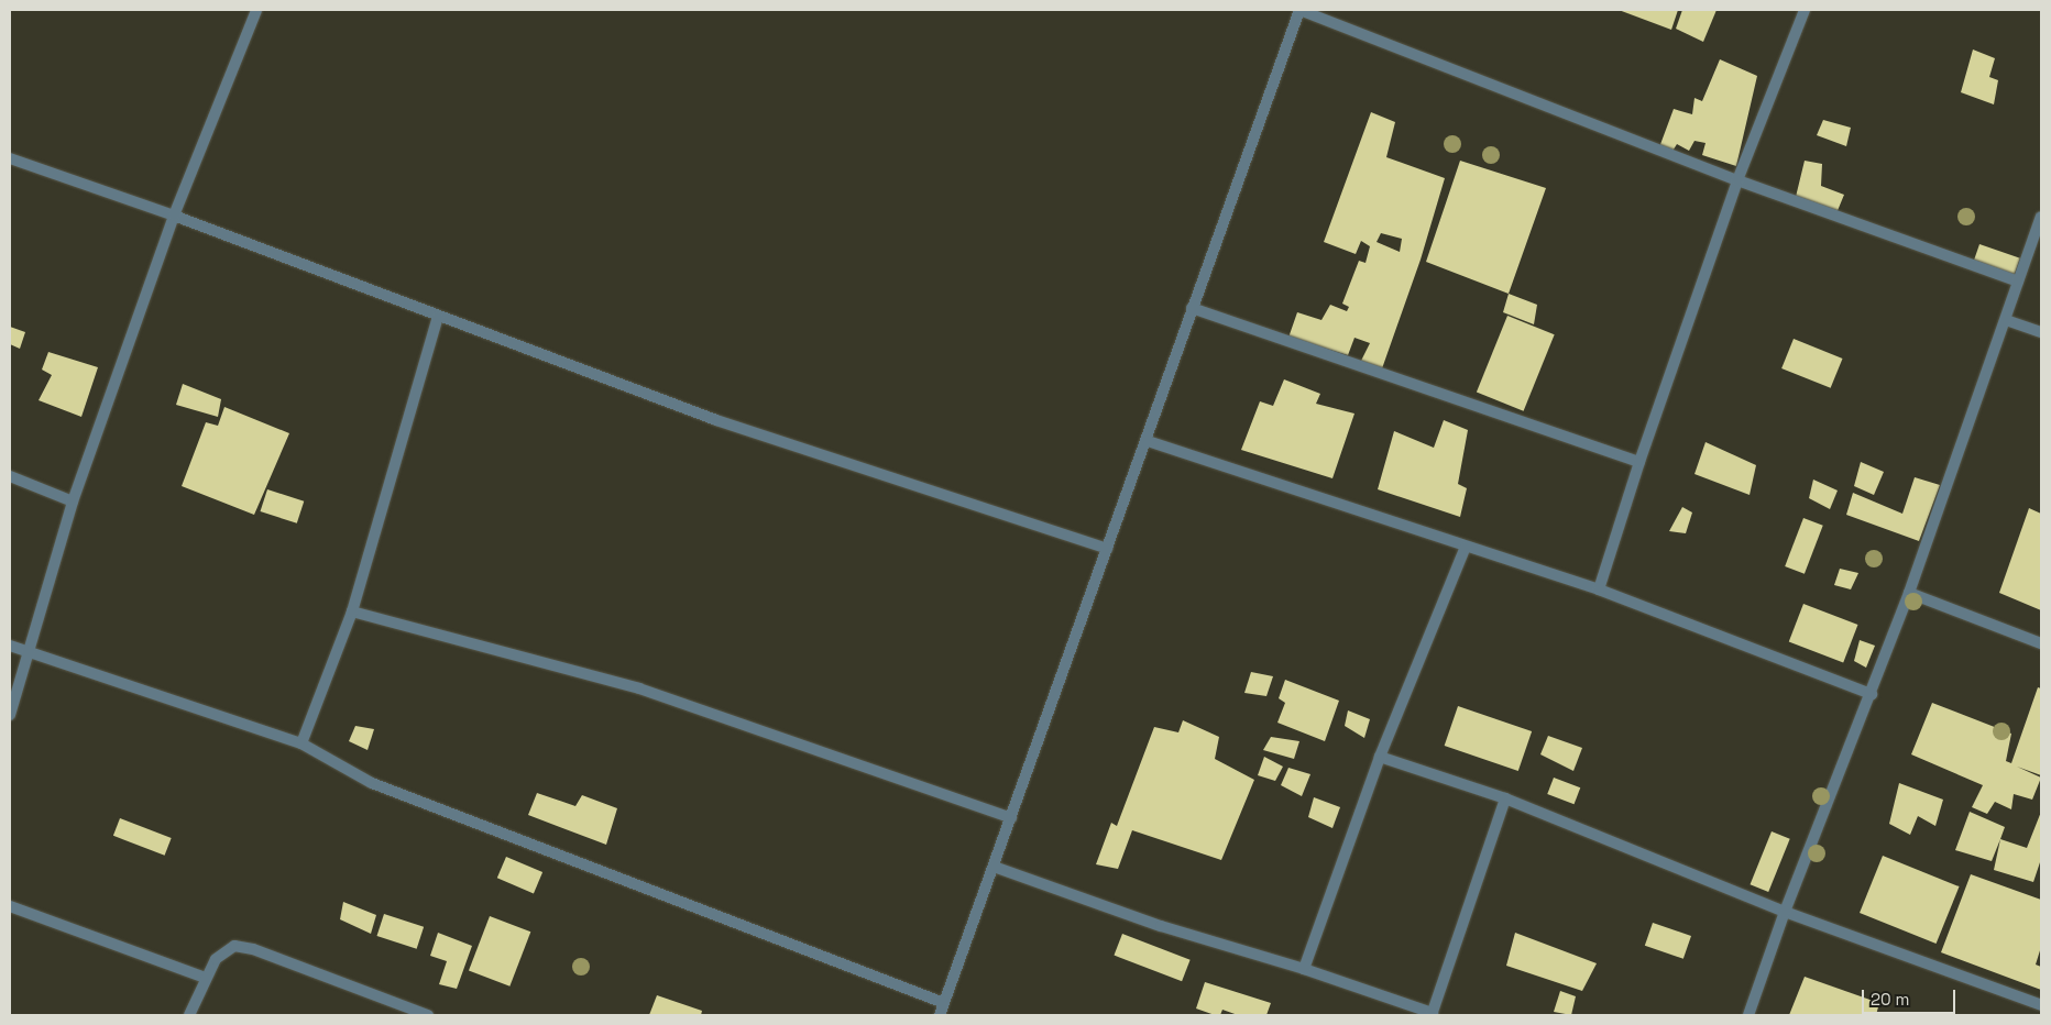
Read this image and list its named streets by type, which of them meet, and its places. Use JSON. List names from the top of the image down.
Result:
{
  "scale_bar": "20 m"
}
